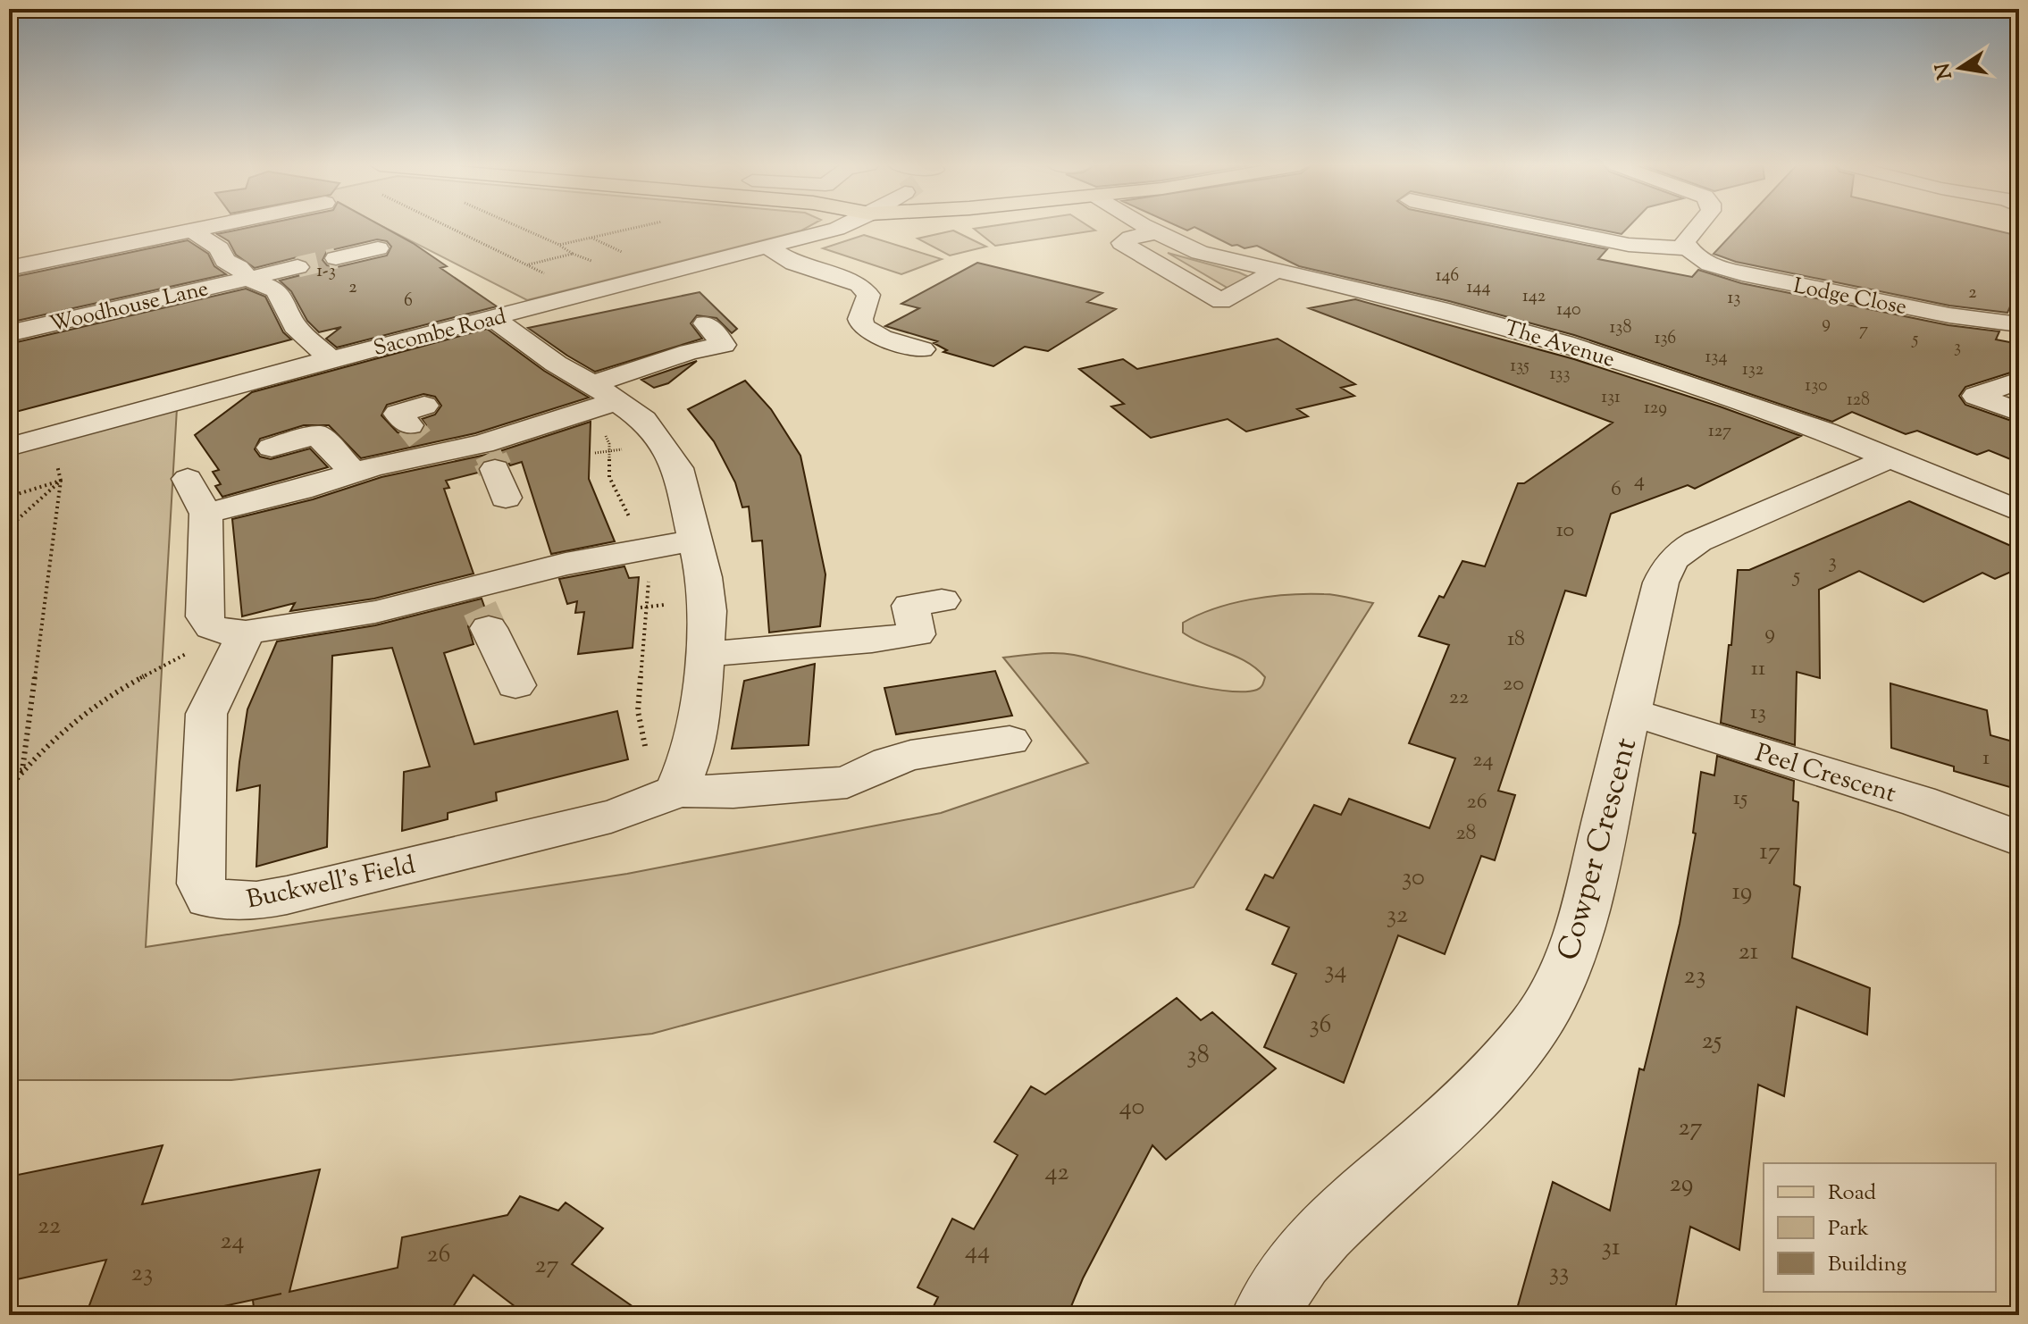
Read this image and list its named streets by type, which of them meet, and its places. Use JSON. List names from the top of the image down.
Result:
{
  "streets": {
    "street": [
      "Lodge Close",
      "Woodhouse Lane",
      "Sacombe Road",
      "The Avenue",
      "Peel Crescent",
      "Cowper Crescent",
      "Buckwell's Field"
    ]
  },
  "crossings": [
    ["The Avenue", "Cowper Crescent"],
    ["Peel Crescent", "Cowper Crescent"]
  ],
  "house_numbers": [
    "1-3",
    "146",
    "2",
    "144",
    "2",
    "142",
    "13",
    "6",
    "140",
    "9",
    "138",
    "7",
    "136",
    "5",
    "3",
    "134",
    "135",
    "132",
    "133",
    "130",
    "131",
    "128",
    "129",
    "127",
    "4",
    "6",
    "10",
    "3",
    "5",
    "9",
    "18",
    "11",
    "20",
    "22",
    "13",
    "1",
    "24",
    "15",
    "26",
    "28",
    "17",
    "30",
    "19",
    "32",
    "21",
    "34",
    "23",
    "36",
    "25",
    "38",
    "40",
    "27",
    "42",
    "29",
    "22",
    "24",
    "31",
    "44",
    "26",
    "27",
    "33",
    "23"
  ],
  "legend": ["Road", "Park", "Building"],
  "north": "left"
}
